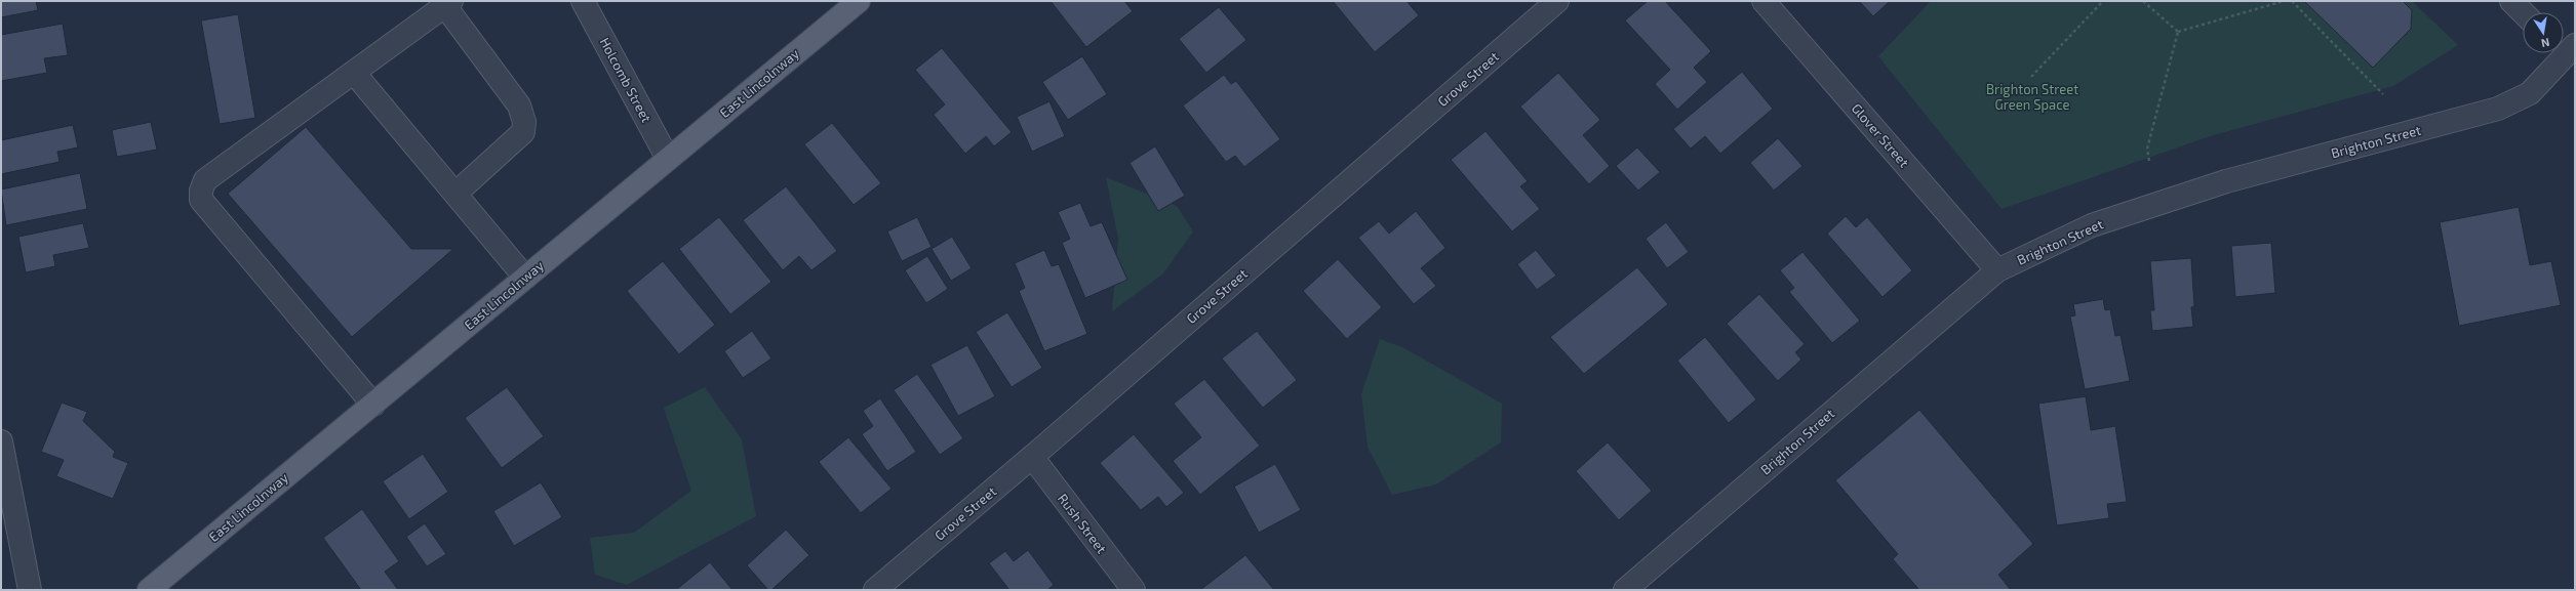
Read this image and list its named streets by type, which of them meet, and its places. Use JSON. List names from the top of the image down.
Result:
{
  "streets": {
    "main road": ["East Lincolnway"],
    "street": [
      "Grove Street",
      "Holcomb Street",
      "Glover Street",
      "Brighton Street",
      "Rush Street"
    ]
  },
  "crossings": [
    ["Grove Street", "Rush Street"],
    ["Holcomb Street", "East Lincolnway"],
    ["Glover Street", "Brighton Street"]
  ],
  "parks": ["Brighton Street Green Space"],
  "north": "bottom"
}
